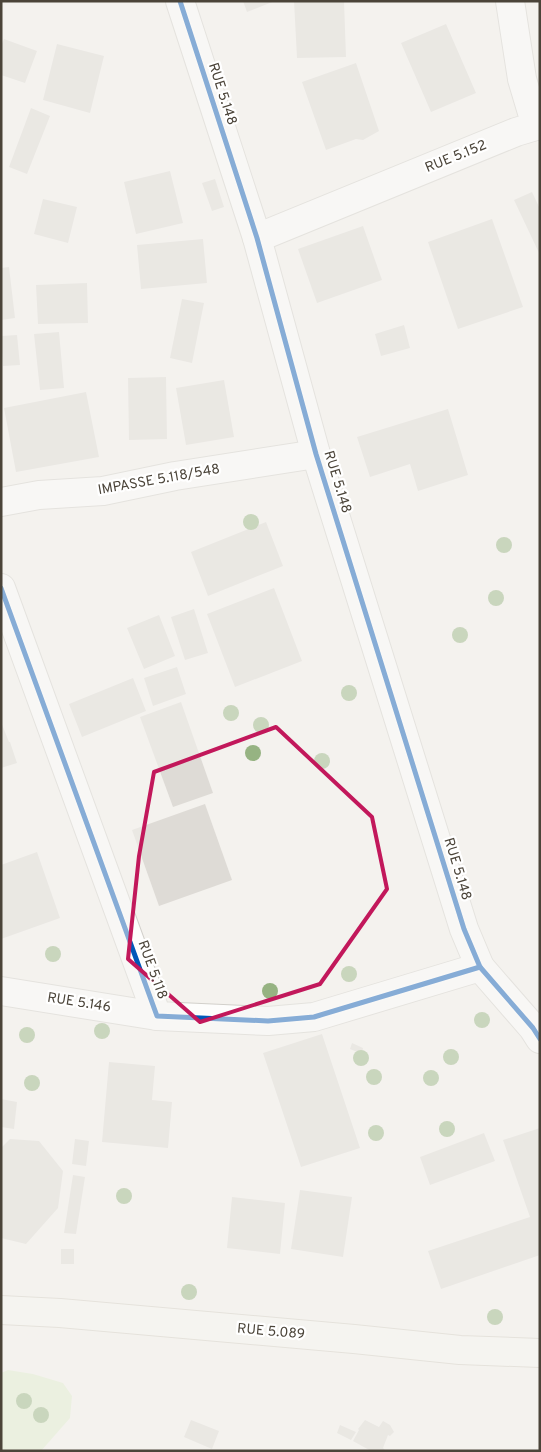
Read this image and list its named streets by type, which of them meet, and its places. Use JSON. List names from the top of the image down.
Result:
{
  "streets": {
    "street": [
      "RUE 5.148",
      "RUE 5.152",
      "IMPASSE 5.118/548",
      "RUE 5.118",
      "RUE 5.146",
      "RUE 5.089"
    ]
  },
  "crossings": [
    ["RUE 5.148", "RUE 5.152"],
    ["RUE 5.148", "IMPASSE 5.118/548"],
    ["RUE 5.148", "RUE 5.118"],
    ["RUE 5.118", "RUE 5.146"]
  ]
}
